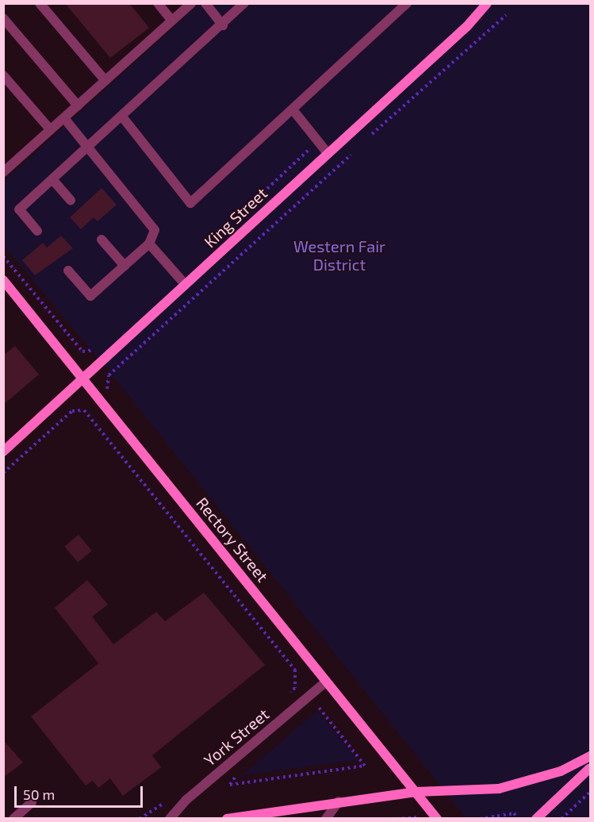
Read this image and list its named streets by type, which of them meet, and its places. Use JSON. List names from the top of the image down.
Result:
{
  "streets": {
    "street": ["King Street", "Rectory Street", "York Street"]
  },
  "crossings": [
    ["King Street", "Rectory Street"],
    ["Rectory Street", "York Street"]
  ],
  "parks": ["Western Fair District"],
  "scale_bar": "50 m"
}
